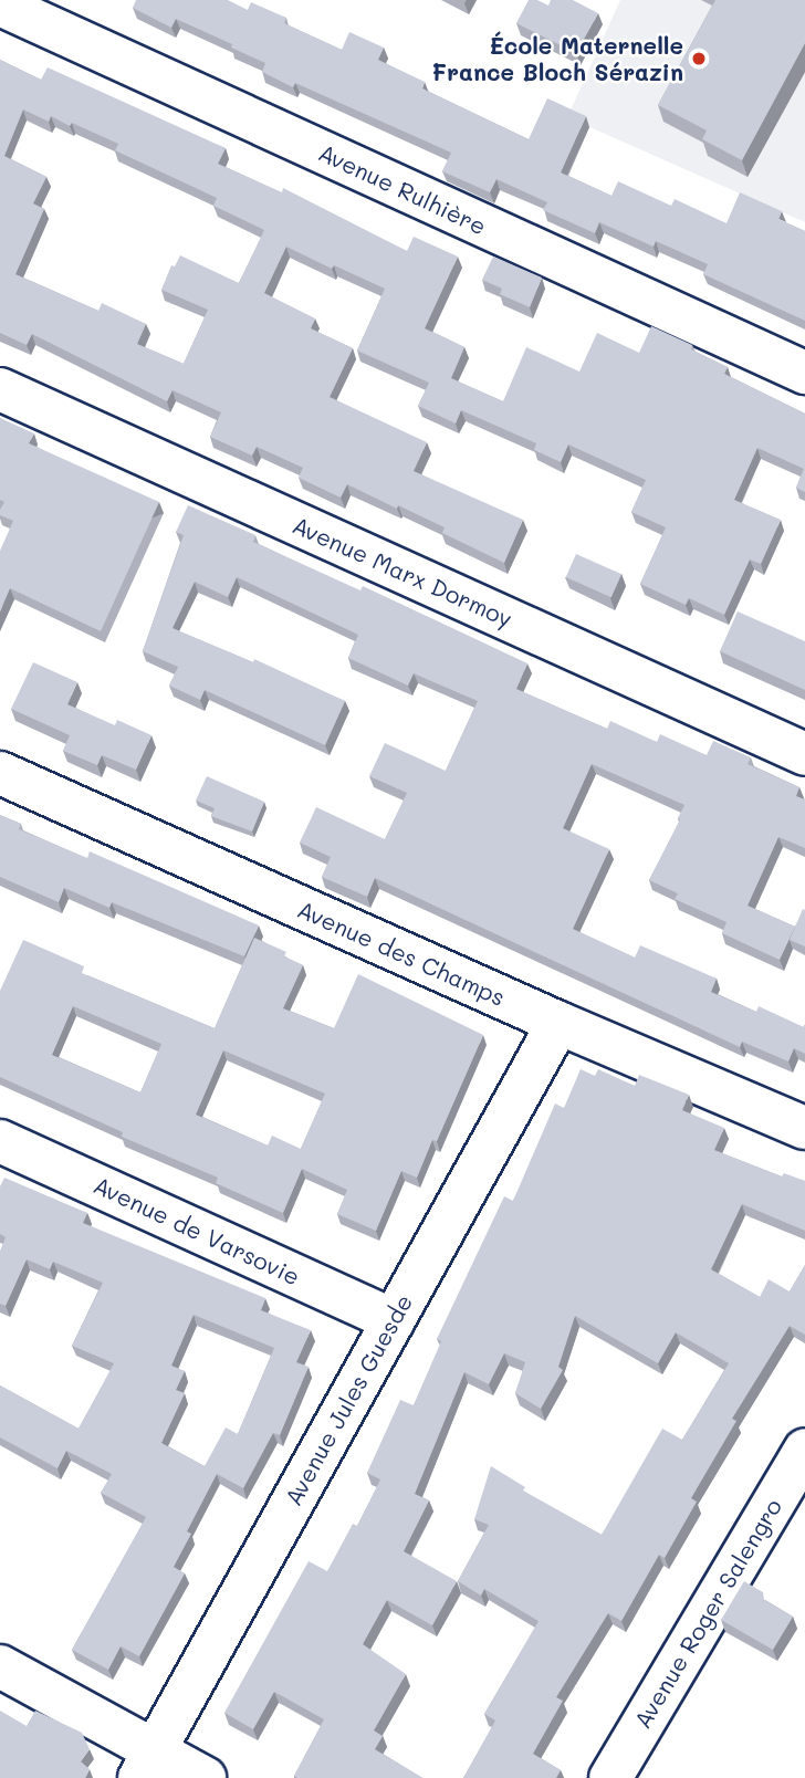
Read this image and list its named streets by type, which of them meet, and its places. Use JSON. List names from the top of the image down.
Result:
{
  "streets": {
    "street": [
      "Avenue Rulhière",
      "Avenue Marx Dormoy",
      "Avenue des Champs",
      "Avenue de Varsovie",
      "Avenue Jules Guesde",
      "Avenue Roger Salengro"
    ]
  },
  "crossings": [
    ["Avenue des Champs", "Avenue Jules Guesde"],
    ["Avenue de Varsovie", "Avenue Jules Guesde"]
  ],
  "places": ["École Maternelle France Bloch Sérazin"]
}
